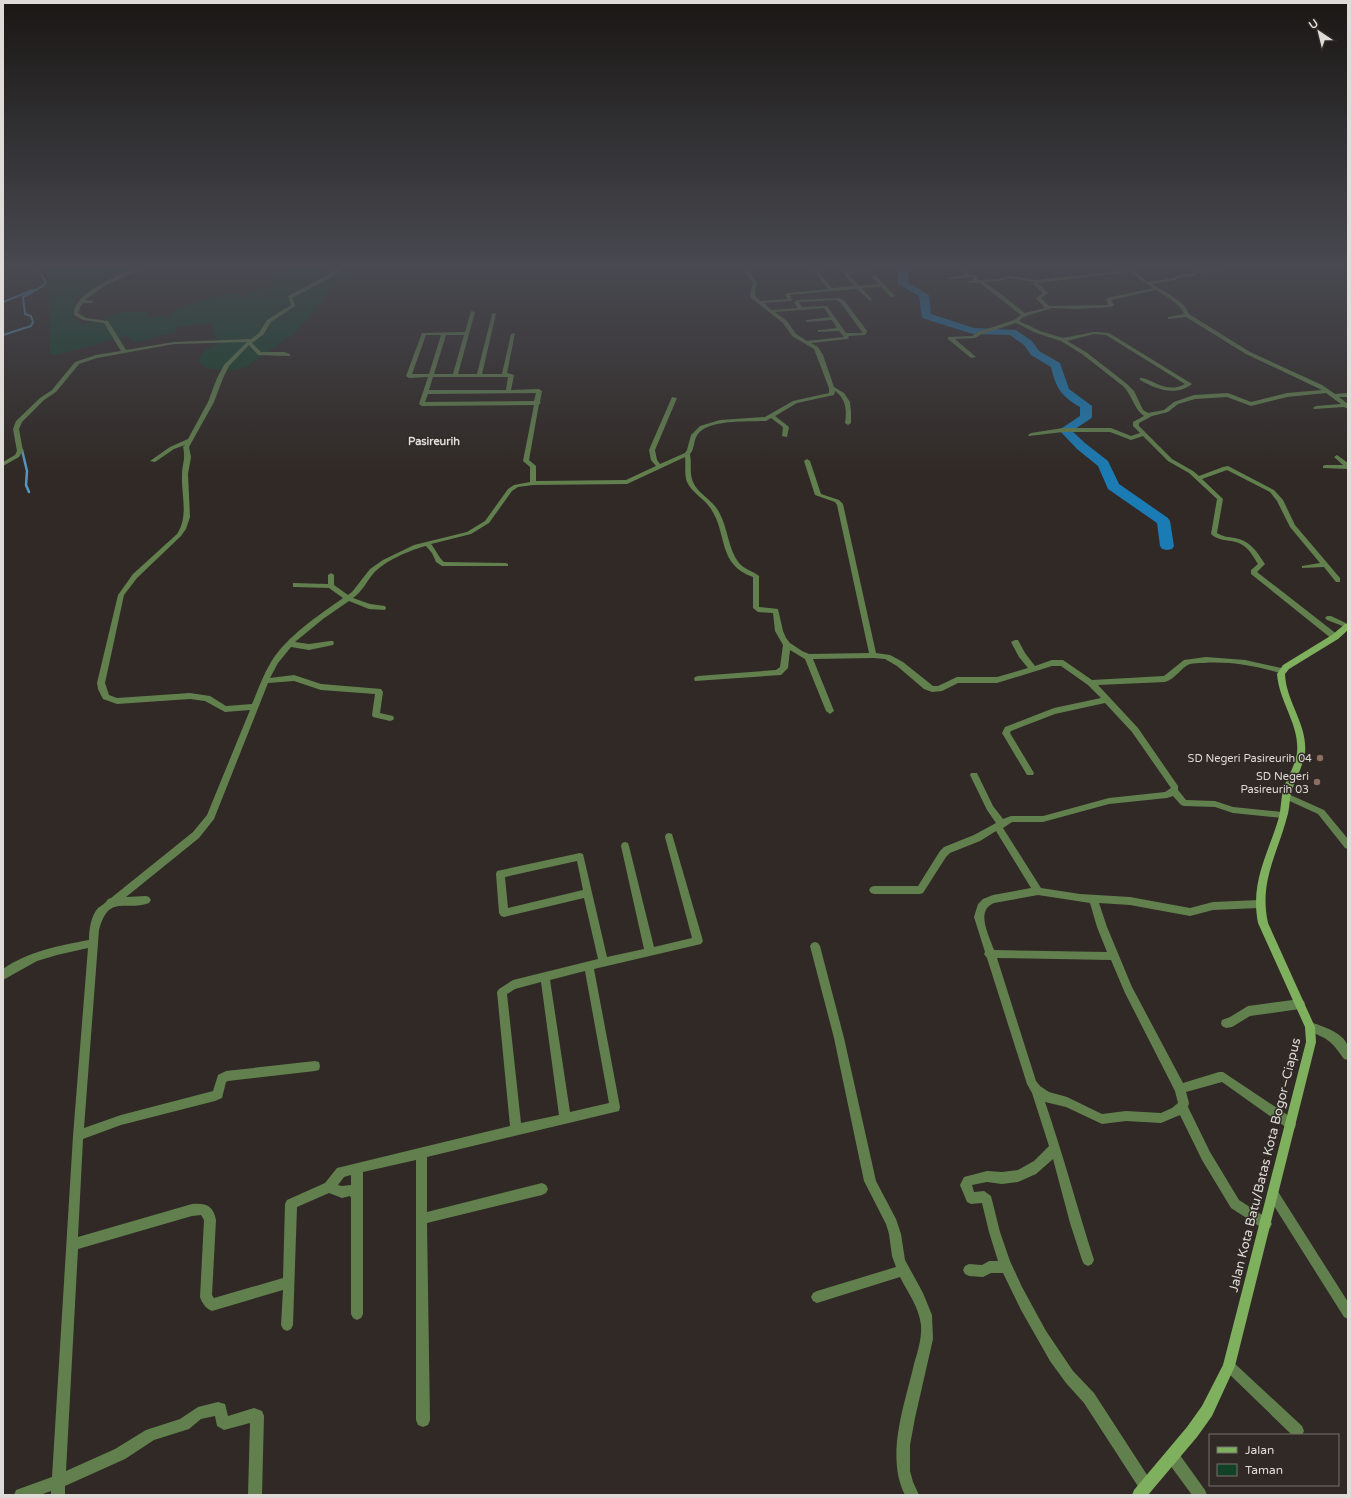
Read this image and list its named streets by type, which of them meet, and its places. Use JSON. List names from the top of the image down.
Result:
{
  "streets": {
    "main road": ["Jalan Kota Batu/Batas Kota Bogor–Ciapus"]
  },
  "districts": ["Pasireurih"],
  "places": ["SD Negeri Pasireurih 04", "SD Negeri Pasireurih 03"],
  "legend": ["Jalan", "Taman"],
  "north": "top left"
}
